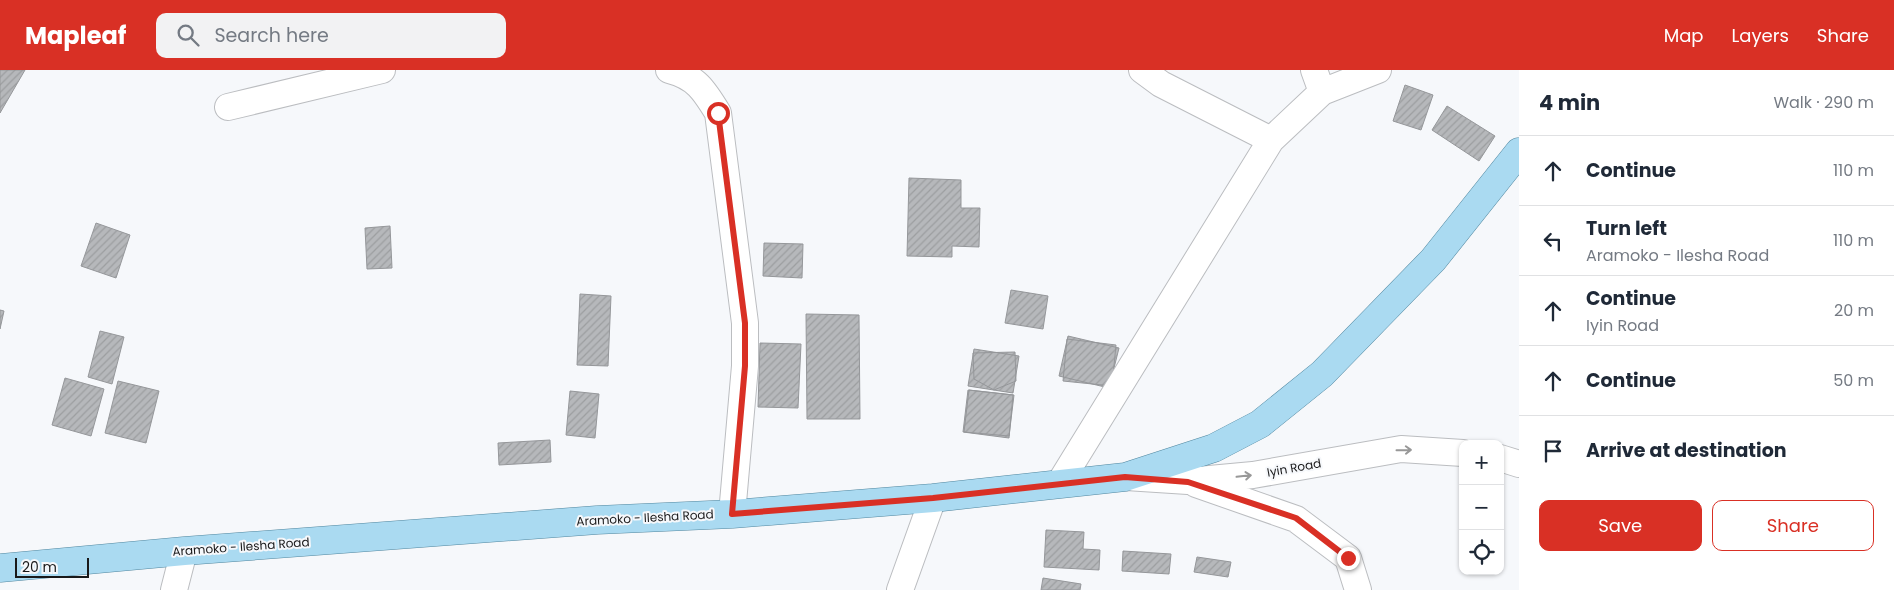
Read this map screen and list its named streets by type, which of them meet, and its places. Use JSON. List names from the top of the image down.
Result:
{
  "streets": {
    "main road": ["Aramoko - Ilesha Road"],
    "street": ["Iyin Road"]
  },
  "crossings": [
    ["Iyin Road", "Aramoko - Ilesha Road"]
  ],
  "one_way": ["Iyin Road"],
  "scale_bar": "20 m",
  "page": {
    "header": "Mapleaf",
    "search": "Search here",
    "nav": ["Map", "Layers", "Share"],
    "heading": ["4 min", "Walk · 290 m"],
    "list": [
      ["Continue", "110 m"],
      ["Turn left", "Aramoko - Ilesha Road", "110 m"],
      ["Continue", "Iyin Road", "20 m"],
      ["Continue", "50 m"],
      "Arrive at destination"
    ],
    "map_buttons": ["+", "−"],
    "buttons": ["Save", "Share"],
    "scale": "20 m"
  }
}
